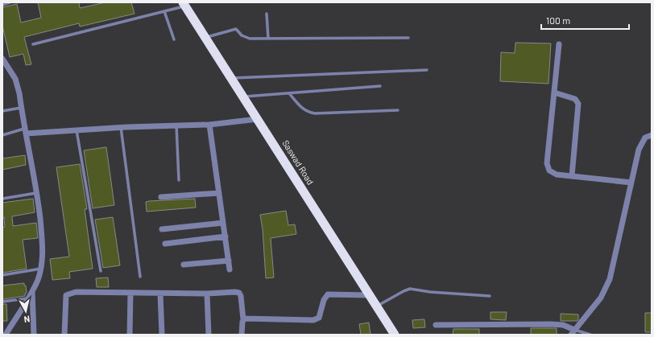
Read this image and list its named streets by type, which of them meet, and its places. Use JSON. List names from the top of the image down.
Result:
{
  "streets": {
    "highway": ["Saswad Road"]
  },
  "scale_bar": "100 m",
  "north": "bottom"
}
